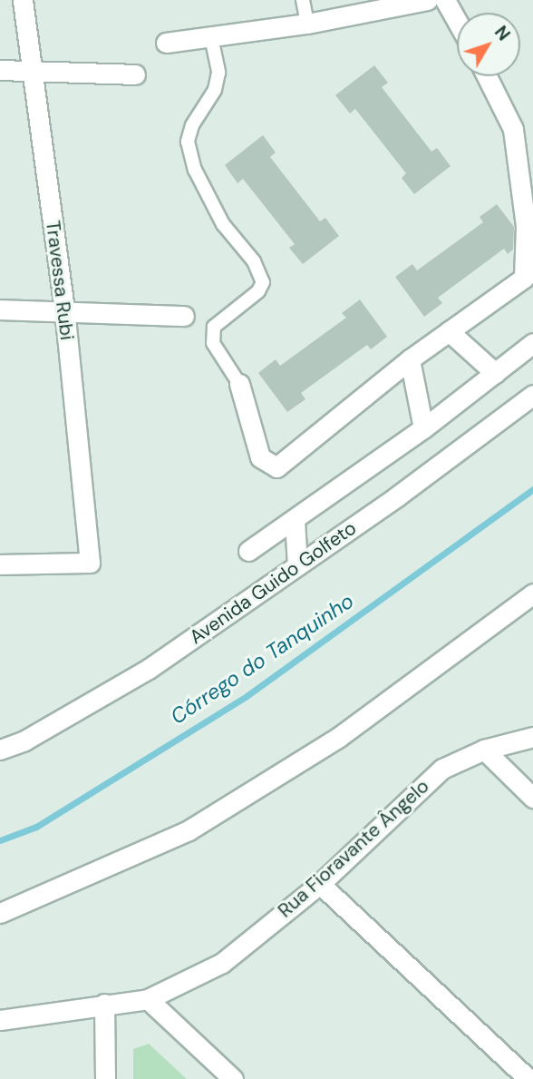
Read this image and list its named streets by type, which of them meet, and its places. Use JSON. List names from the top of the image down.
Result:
{
  "streets": {
    "street": ["Travessa Rubi", "Avenida Guido Golfeto", "Rua Fioravante Ângelo"]
  },
  "water": ["Córrego do Tanquinho"],
  "north": "top right"
}
